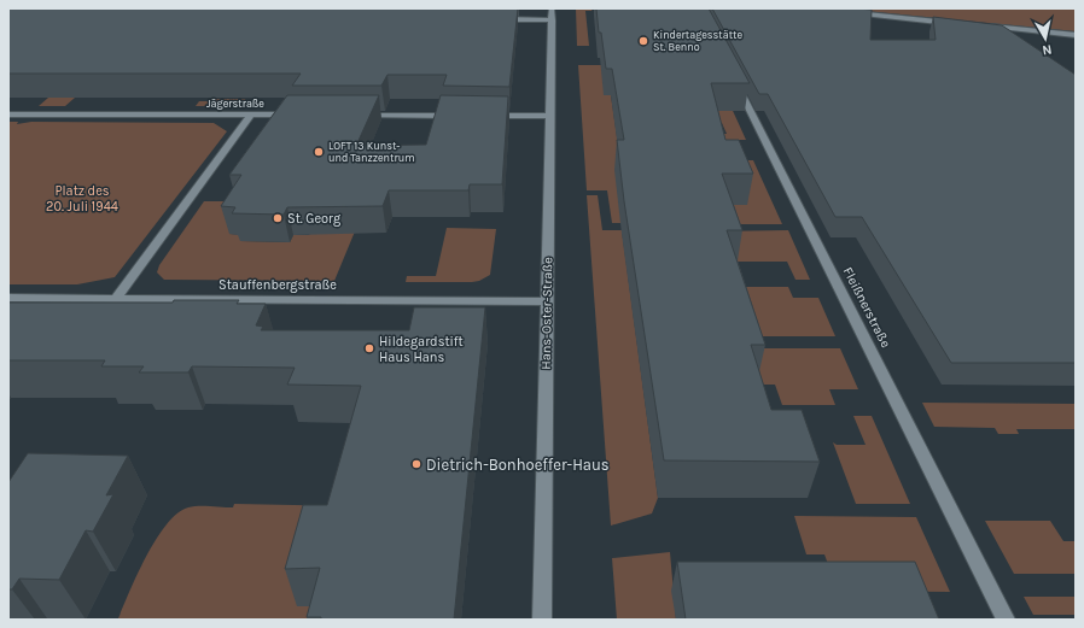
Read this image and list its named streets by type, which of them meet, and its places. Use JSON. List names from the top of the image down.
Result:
{
  "streets": {
    "street": [
      "Jägerstraße",
      "Stauffenbergstraße",
      "Fleißnerstraße",
      "Hans-Oster-Straße"
    ]
  },
  "crossings": [
    ["Stauffenbergstraße", "Hans-Oster-Straße"]
  ],
  "parks": ["Platz des 20. Juli 1944"],
  "places": [
    "Kindertagesstätte St. Benno",
    "LOFT 13 Kunst- und Tanzzentrum",
    "St. Georg",
    "Hildegardstift Haus Hans",
    "Dietrich-Bonhoeffer-Haus"
  ],
  "north": "bottom"
}
